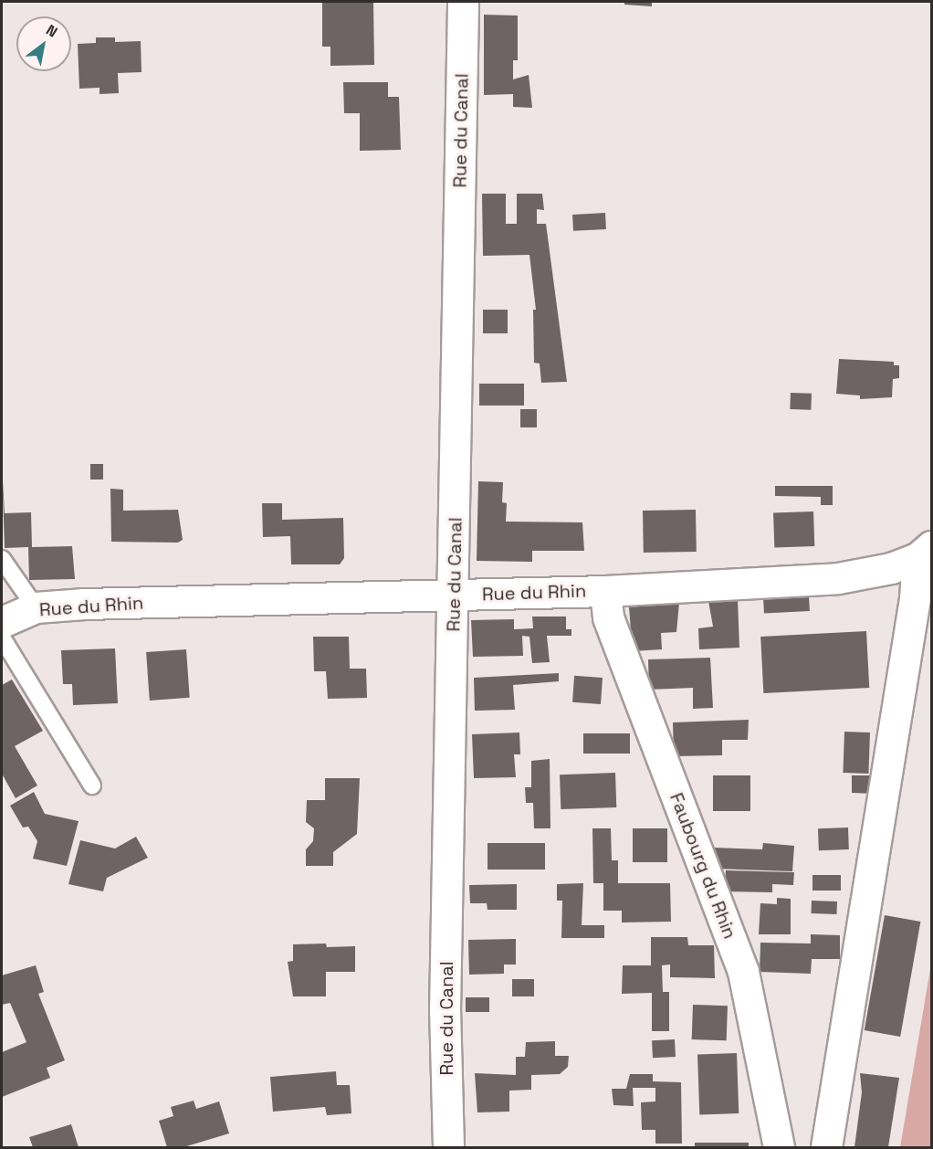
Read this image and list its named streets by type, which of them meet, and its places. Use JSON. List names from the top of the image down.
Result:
{
  "streets": {
    "street": ["Rue du Canal", "Rue du Rhin", "Faubourg du Rhin"]
  },
  "crossings": [
    ["Rue du Canal", "Rue du Rhin"],
    ["Rue du Rhin", "Faubourg du Rhin"]
  ],
  "north": "top right"
}
